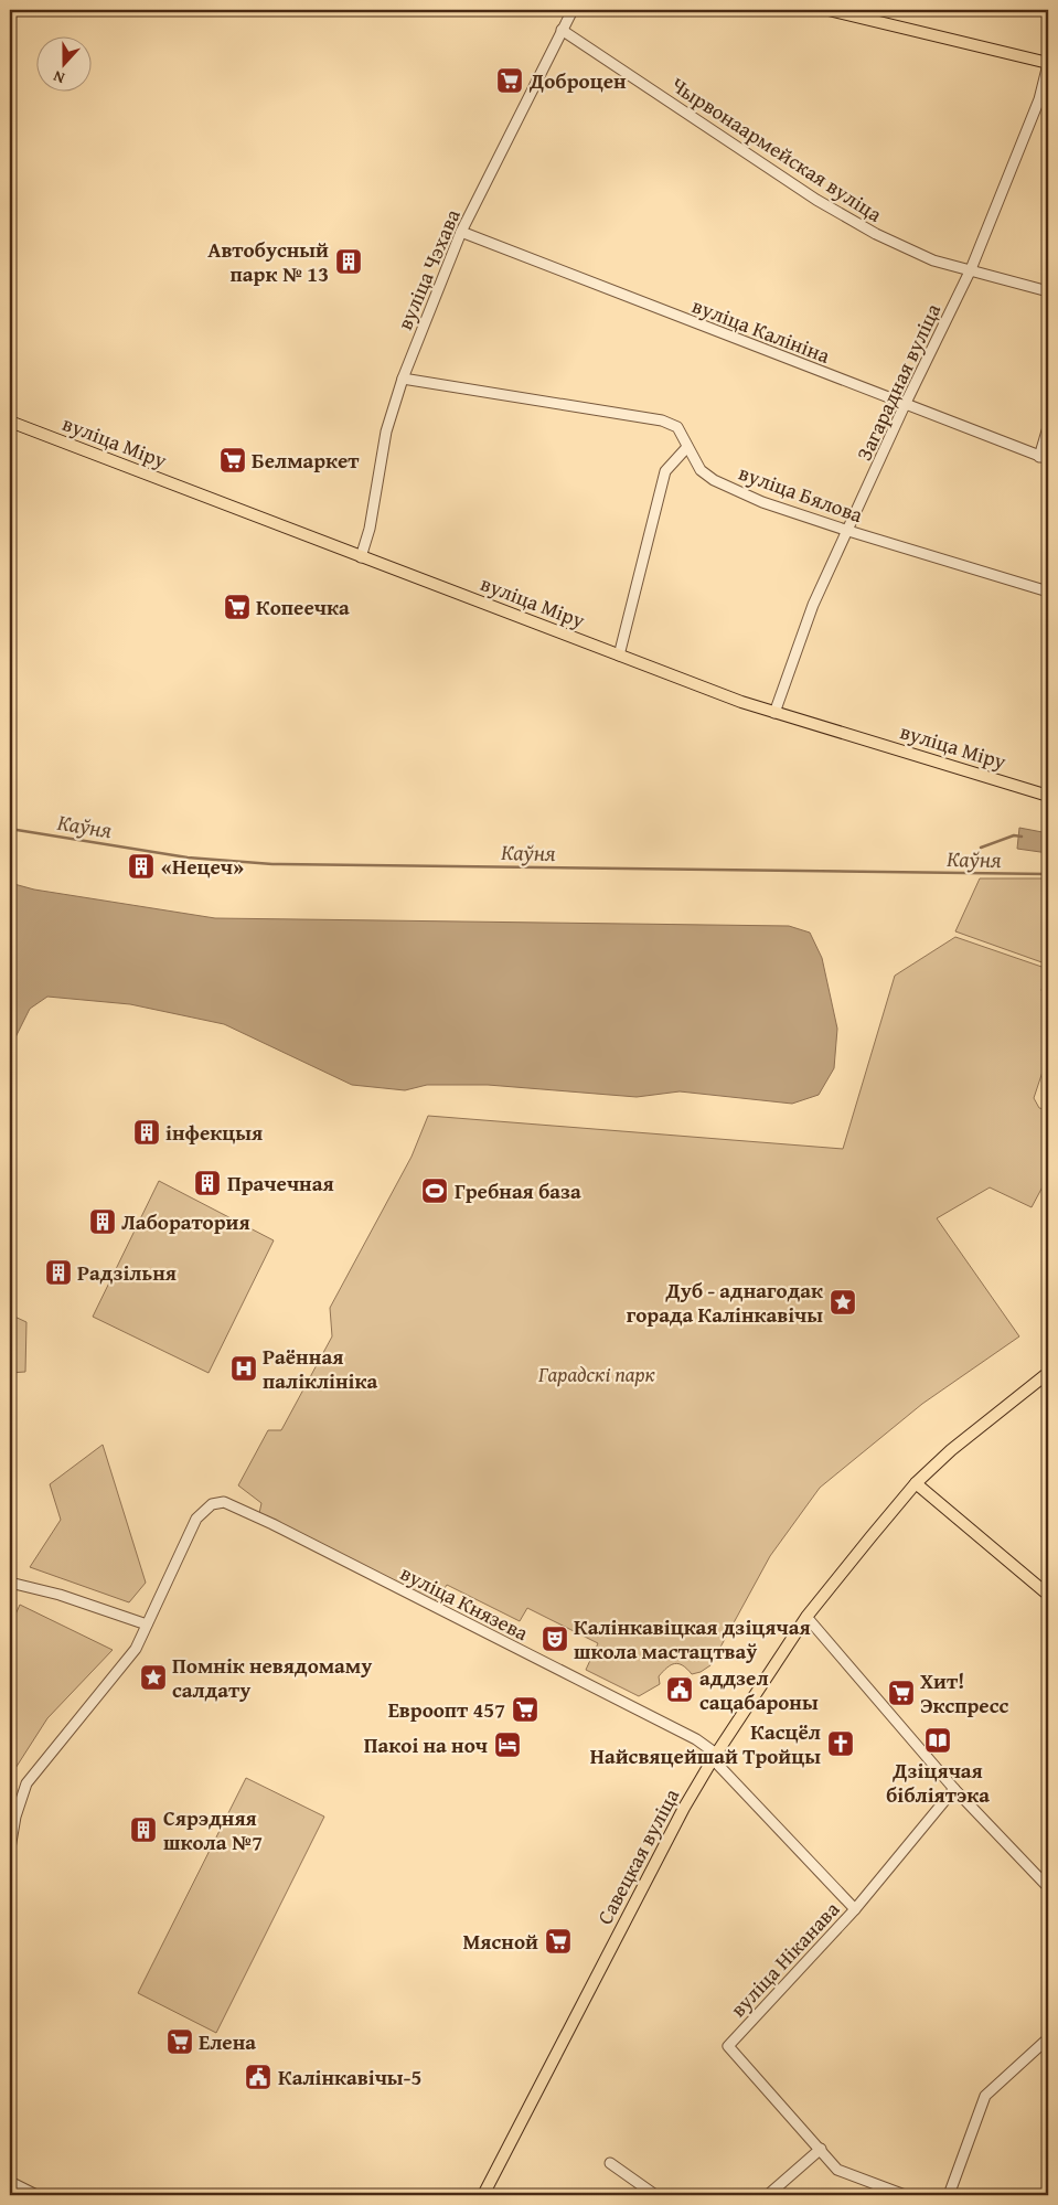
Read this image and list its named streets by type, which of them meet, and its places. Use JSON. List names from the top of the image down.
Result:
{
  "streets": {
    "main road": ["вуліца Міру", "Савецкая вуліца"],
    "street": [
      "Чырвонаармейская вуліца",
      "вуліца Чэхава",
      "вуліца Калініна",
      "Загарадная вуліца",
      "вуліца Бялова",
      "вуліца Князева",
      "вуліца Ніканава"
    ]
  },
  "crossings": [
    ["Чырвонаармейская вуліца", "вуліца Чэхава"],
    ["Чырвонаармейская вуліца", "Загарадная вуліца"],
    ["вуліца Чэхава", "вуліца Калініна"],
    ["вуліца Чэхава", "вуліца Міру"],
    ["вуліца Чэхава", "вуліца Бялова"],
    ["вуліца Калініна", "Загарадная вуліца"],
    ["Загарадная вуліца", "вуліца Міру"],
    ["Загарадная вуліца", "вуліца Бялова"],
    ["вуліца Князева", "Савецкая вуліца"],
    ["вуліца Князева", "вуліца Ніканава"]
  ],
  "water": ["Каўня"],
  "parks": ["Гарадскі парк"],
  "places": {
    "supermarket": [
      "Доброцен",
      "Белмаркет",
      "Копеечка",
      "Хит! Экспресс",
      "Евроопт 457",
      "Мясной",
      "Елена"
    ],
    "building": [
      "Автобусный парк № 13",
      "«Нецеч»",
      "інфекцыя",
      "Прачечная",
      "Лаборатория",
      "Радзільня",
      "Сярэдняя школа №7"
    ],
    "sports": ["Гребная база"],
    "place": ["Дуб - аднагодак горада Калінкавічы", "Помнік невядомаму салдату"],
    "hospital": ["Раённая паліклініка"],
    "theatre": ["Калінкавіцкая дзіцячая школа мастацтваў"],
    "public building": ["аддзел сацабароны", "Калінкавічы-5"],
    "library": ["Дзіцячая бібліятэка"],
    "church": ["Касцёл Найсвяцейшай Тройцы"],
    "hotel": ["Пакоі на ноч"]
  },
  "north": "bottom"
}
